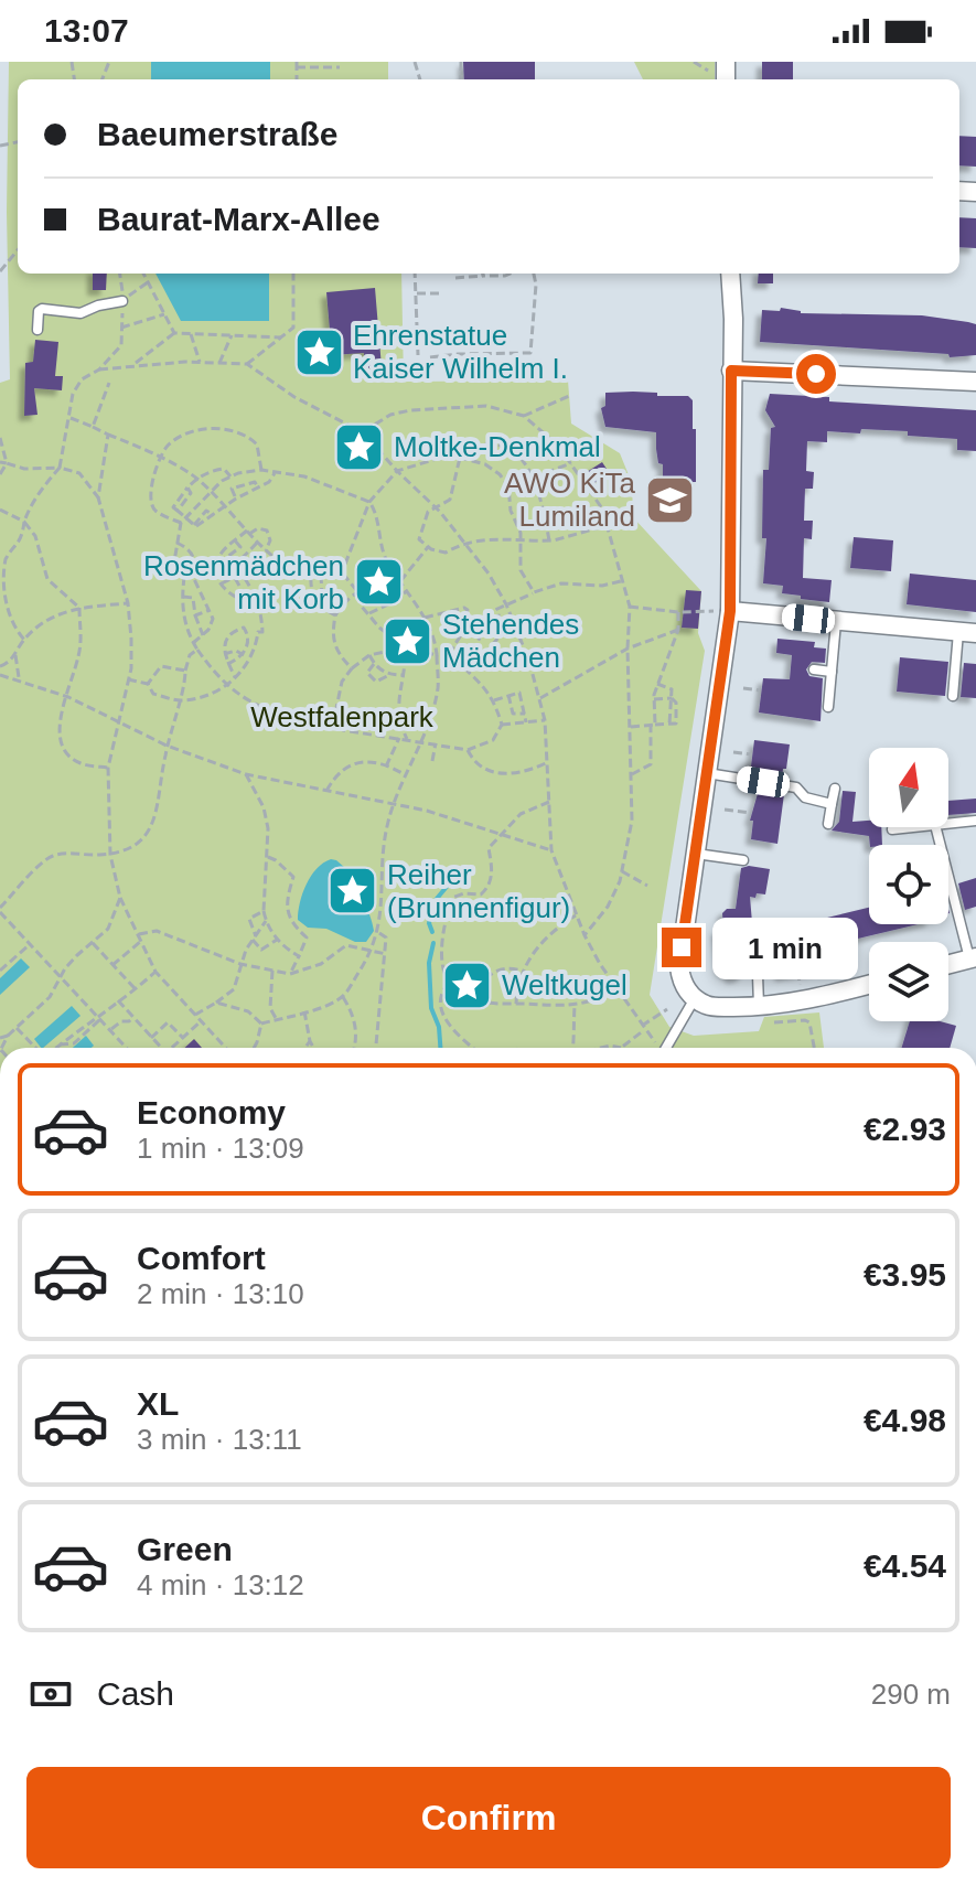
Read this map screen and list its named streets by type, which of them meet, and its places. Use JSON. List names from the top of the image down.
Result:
{
  "parks": ["Westfalenpark"],
  "places": {
    "place": [
      "Ehrenstatue Kaiser Wilhelm I.",
      "Moltke-Denkmal",
      "Rosenmädchen mit Korb",
      "Stehendes Mädchen",
      "Reiher (Brunnenfigur)",
      "Weltkugel"
    ],
    "school or university": ["AWO KiTa Lumiland"]
  },
  "north": "top",
  "page": {
    "status": "13:07",
    "banner": ["Baeumerstraße", "Baurat-Marx-Allee"],
    "bubble": "1 min",
    "list": [
      {
        "name": "Economy",
        "note": "1 min · 13:09",
        "value": "€2.93"
      },
      {
        "name": "Comfort",
        "note": "2 min · 13:10",
        "value": "€3.95"
      },
      {
        "name": "XL",
        "note": "3 min · 13:11",
        "value": "€4.98"
      },
      {
        "name": "Green",
        "note": "4 min · 13:12",
        "value": "€4.54"
      }
    ],
    "pay": ["Cash", "290 m"],
    "buttons": "Confirm"
  }
}
